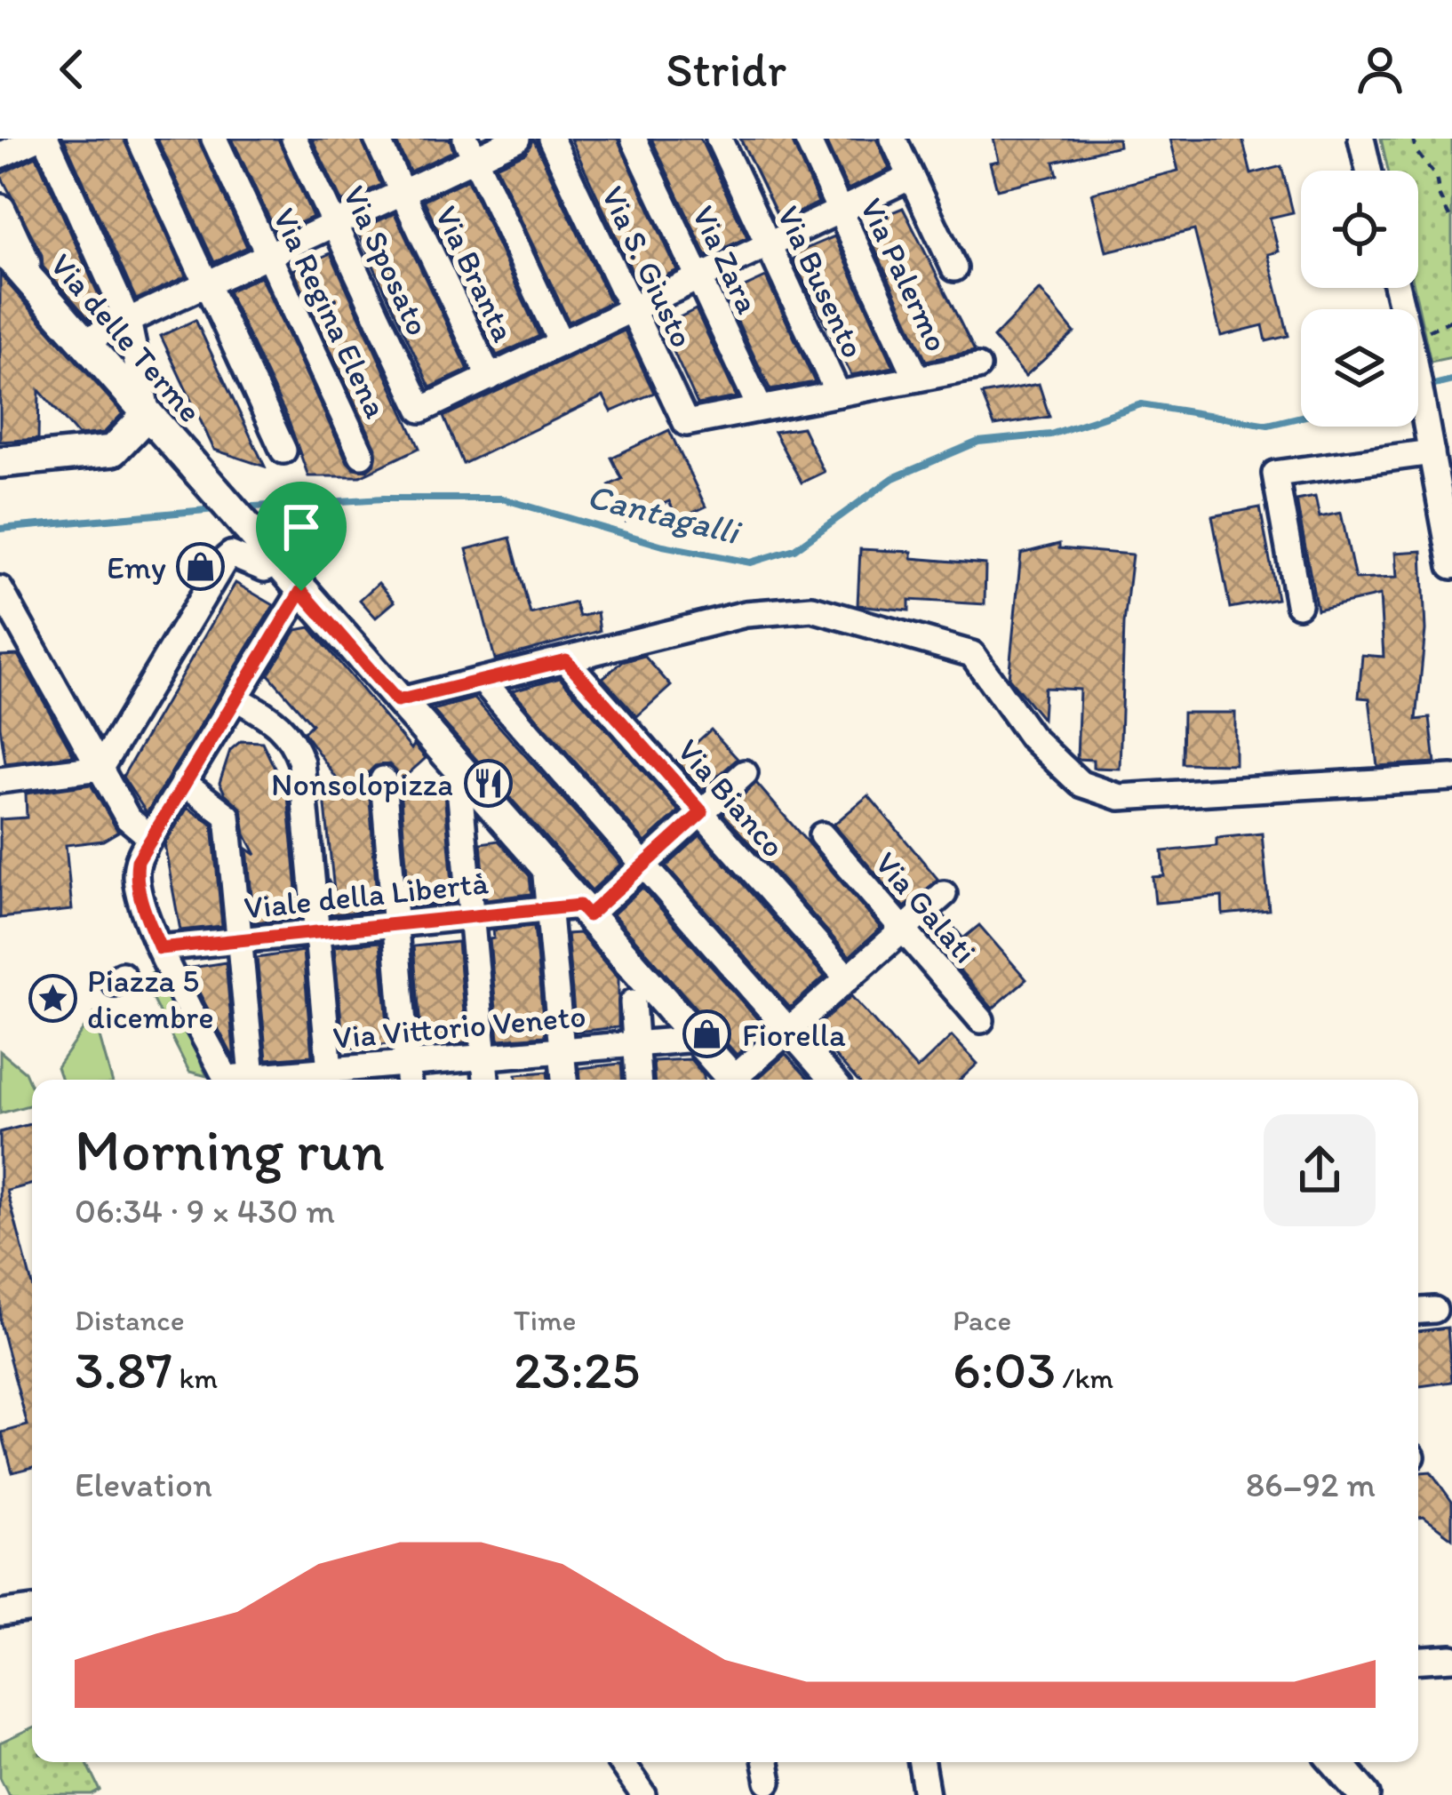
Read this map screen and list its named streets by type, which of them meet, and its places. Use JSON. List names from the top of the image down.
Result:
{
  "streets": {
    "main road": ["Via delle Terme"],
    "street": [
      "Via Zara",
      "Via Sposato",
      "Via S. Giusto",
      "Via Branta",
      "Via Palermo",
      "Via Busento",
      "Via Regina Elena",
      "Via Bianco",
      "Viale della Libertà",
      "Via Galati",
      "Via Vittorio Veneto"
    ]
  },
  "crossings": [
    ["Via Zara", "Via S. Giusto"],
    ["Via Sposato", "Via Branta"]
  ],
  "water": ["Cantagalli"],
  "places": {
    "shop": ["Emy", "Fiorella"],
    "restaurant": ["Nonsolopizza"],
    "place": ["Piazza 5 dicembre"]
  },
  "page": {
    "header": "Stridr",
    "heading": ["Morning run", "06:34 · 9 × 430 m"],
    "stats": [
      ["Distance", "3.87 km"],
      ["Time", "23:25"],
      ["Pace", "6:03 /km"]
    ],
    "chart": ["Elevation", "86–92 m"]
  }
}
